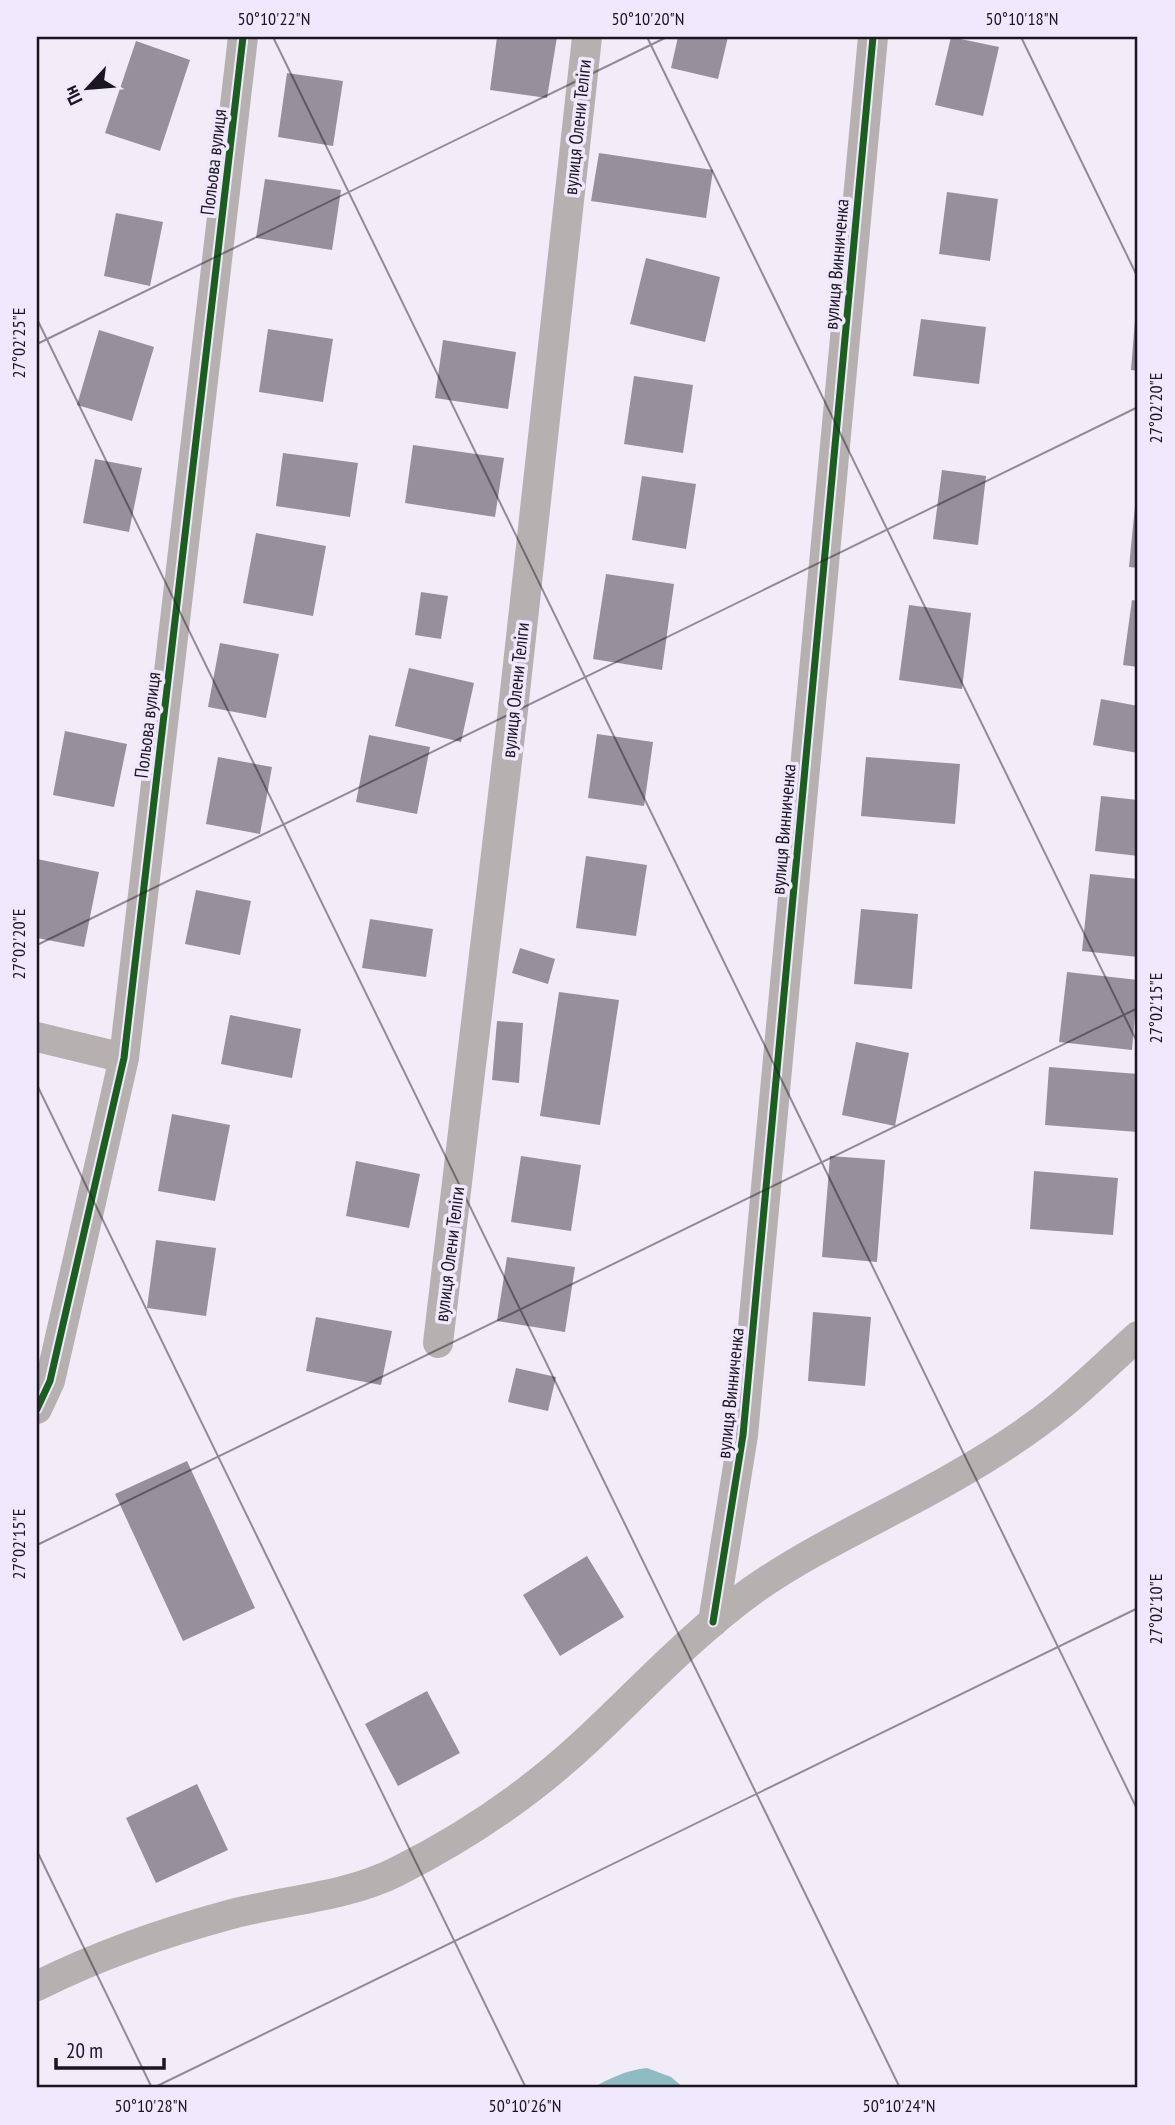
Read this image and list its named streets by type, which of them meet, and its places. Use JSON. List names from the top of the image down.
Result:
{
  "streets": {
    "street": ["вулиця Олени Теліги", "Польова вулиця", "вулиця Винниченка"]
  },
  "scale_bar": "20 m",
  "north": "bottom left",
  "coordinates": [
    "50°10'22\"N",
    "50°10'20\"N",
    "50°10'18\"N",
    "27°02'25\"E",
    "27°02'20\"E",
    "27°02'15\"E",
    "27°02'10\"E",
    "50°10'28\"N",
    "50°10'26\"N",
    "50°10'24\"N"
  ]
}
